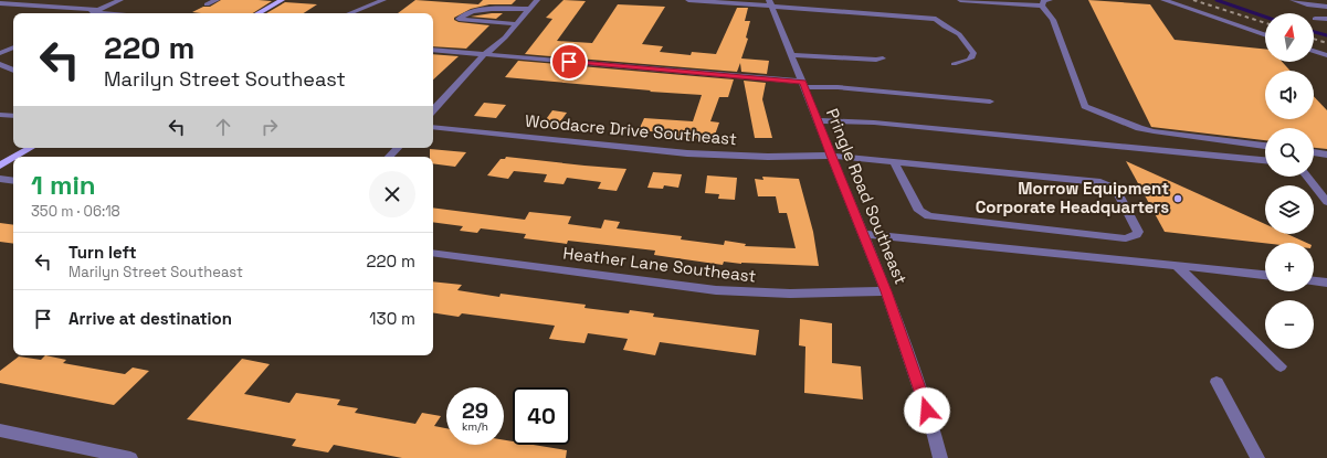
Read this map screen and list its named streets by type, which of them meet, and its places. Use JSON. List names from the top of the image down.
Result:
{
  "streets": {
    "street": ["Woodacre Drive Southeast", "Pringle Road Southeast", "Heather Lane Southeast"]
  },
  "crossings": [
    ["Woodacre Drive Southeast", "Pringle Road Southeast"],
    ["Pringle Road Southeast", "Heather Lane Southeast"]
  ],
  "places": ["Morrow Equipment Corporate Headquarters"],
  "north": "top",
  "page": {
    "map_buttons": ["+", "−"],
    "turn": ["220 m", "Marilyn Street Southeast"],
    "heading": ["1 min", "350 m · 06:18"],
    "list": [
      {
        "name": "Turn left",
        "note": "Marilyn Street Southeast",
        "value": "220 m"
      },
      {
        "name": "Arrive at destination",
        "value": "130 m"
      }
    ],
    "speed": "29 km/h",
    "limit": "40"
  }
}
